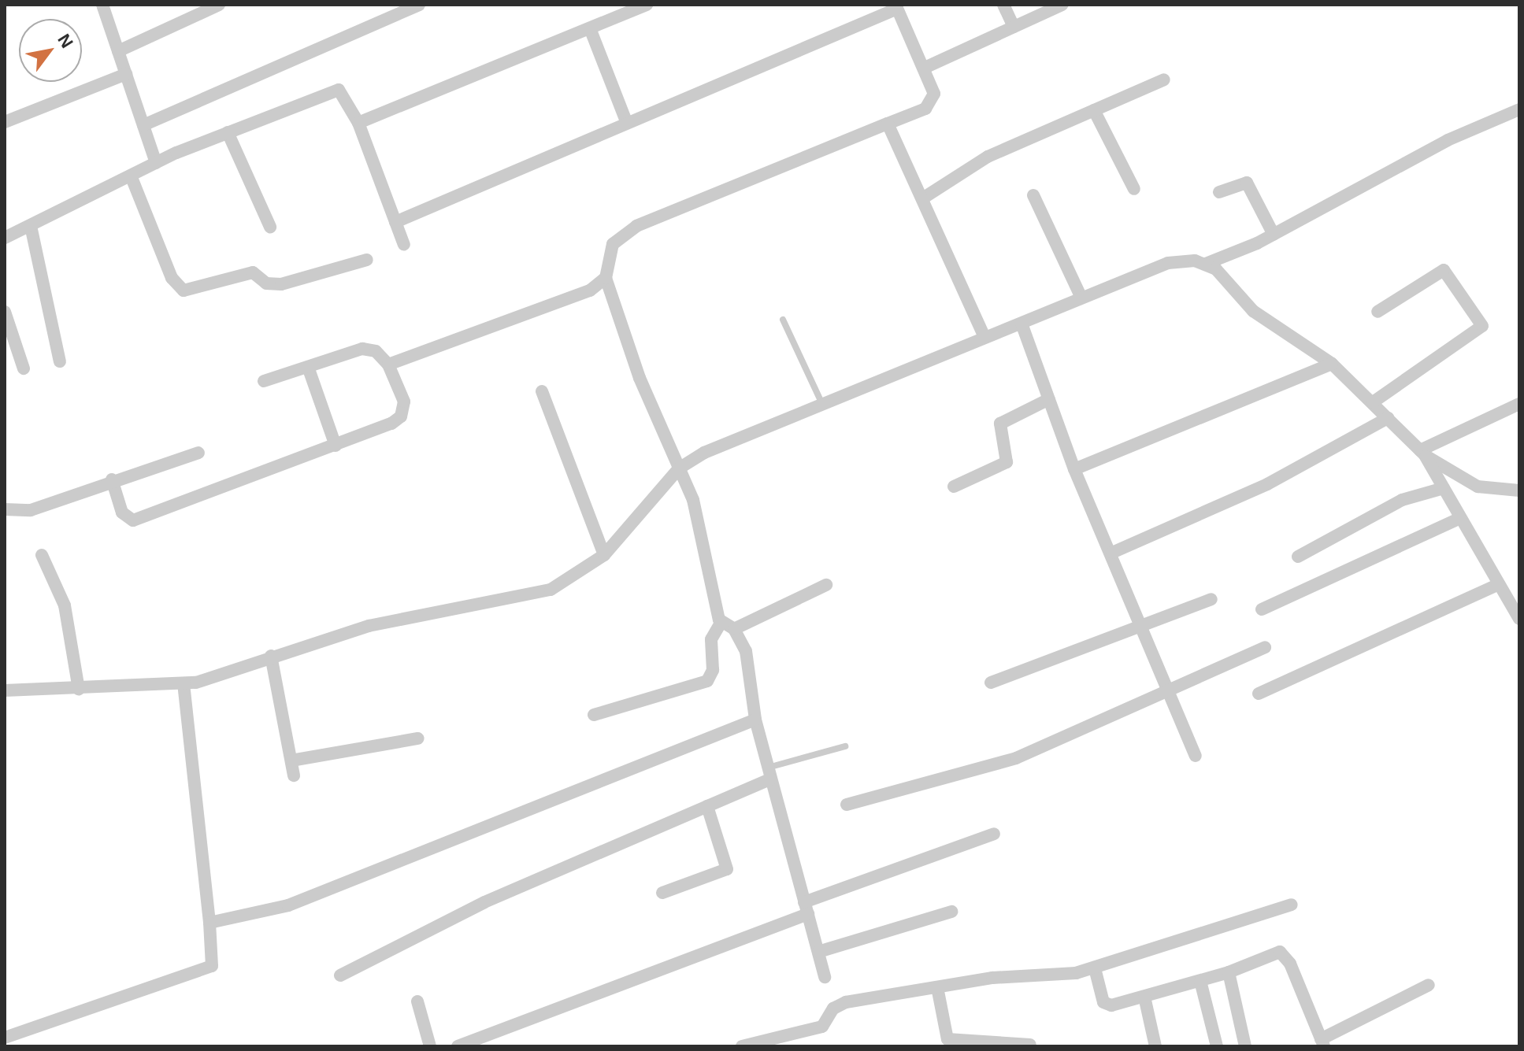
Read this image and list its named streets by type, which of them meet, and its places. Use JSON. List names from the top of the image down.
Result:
{
  "north": "top right"
}
